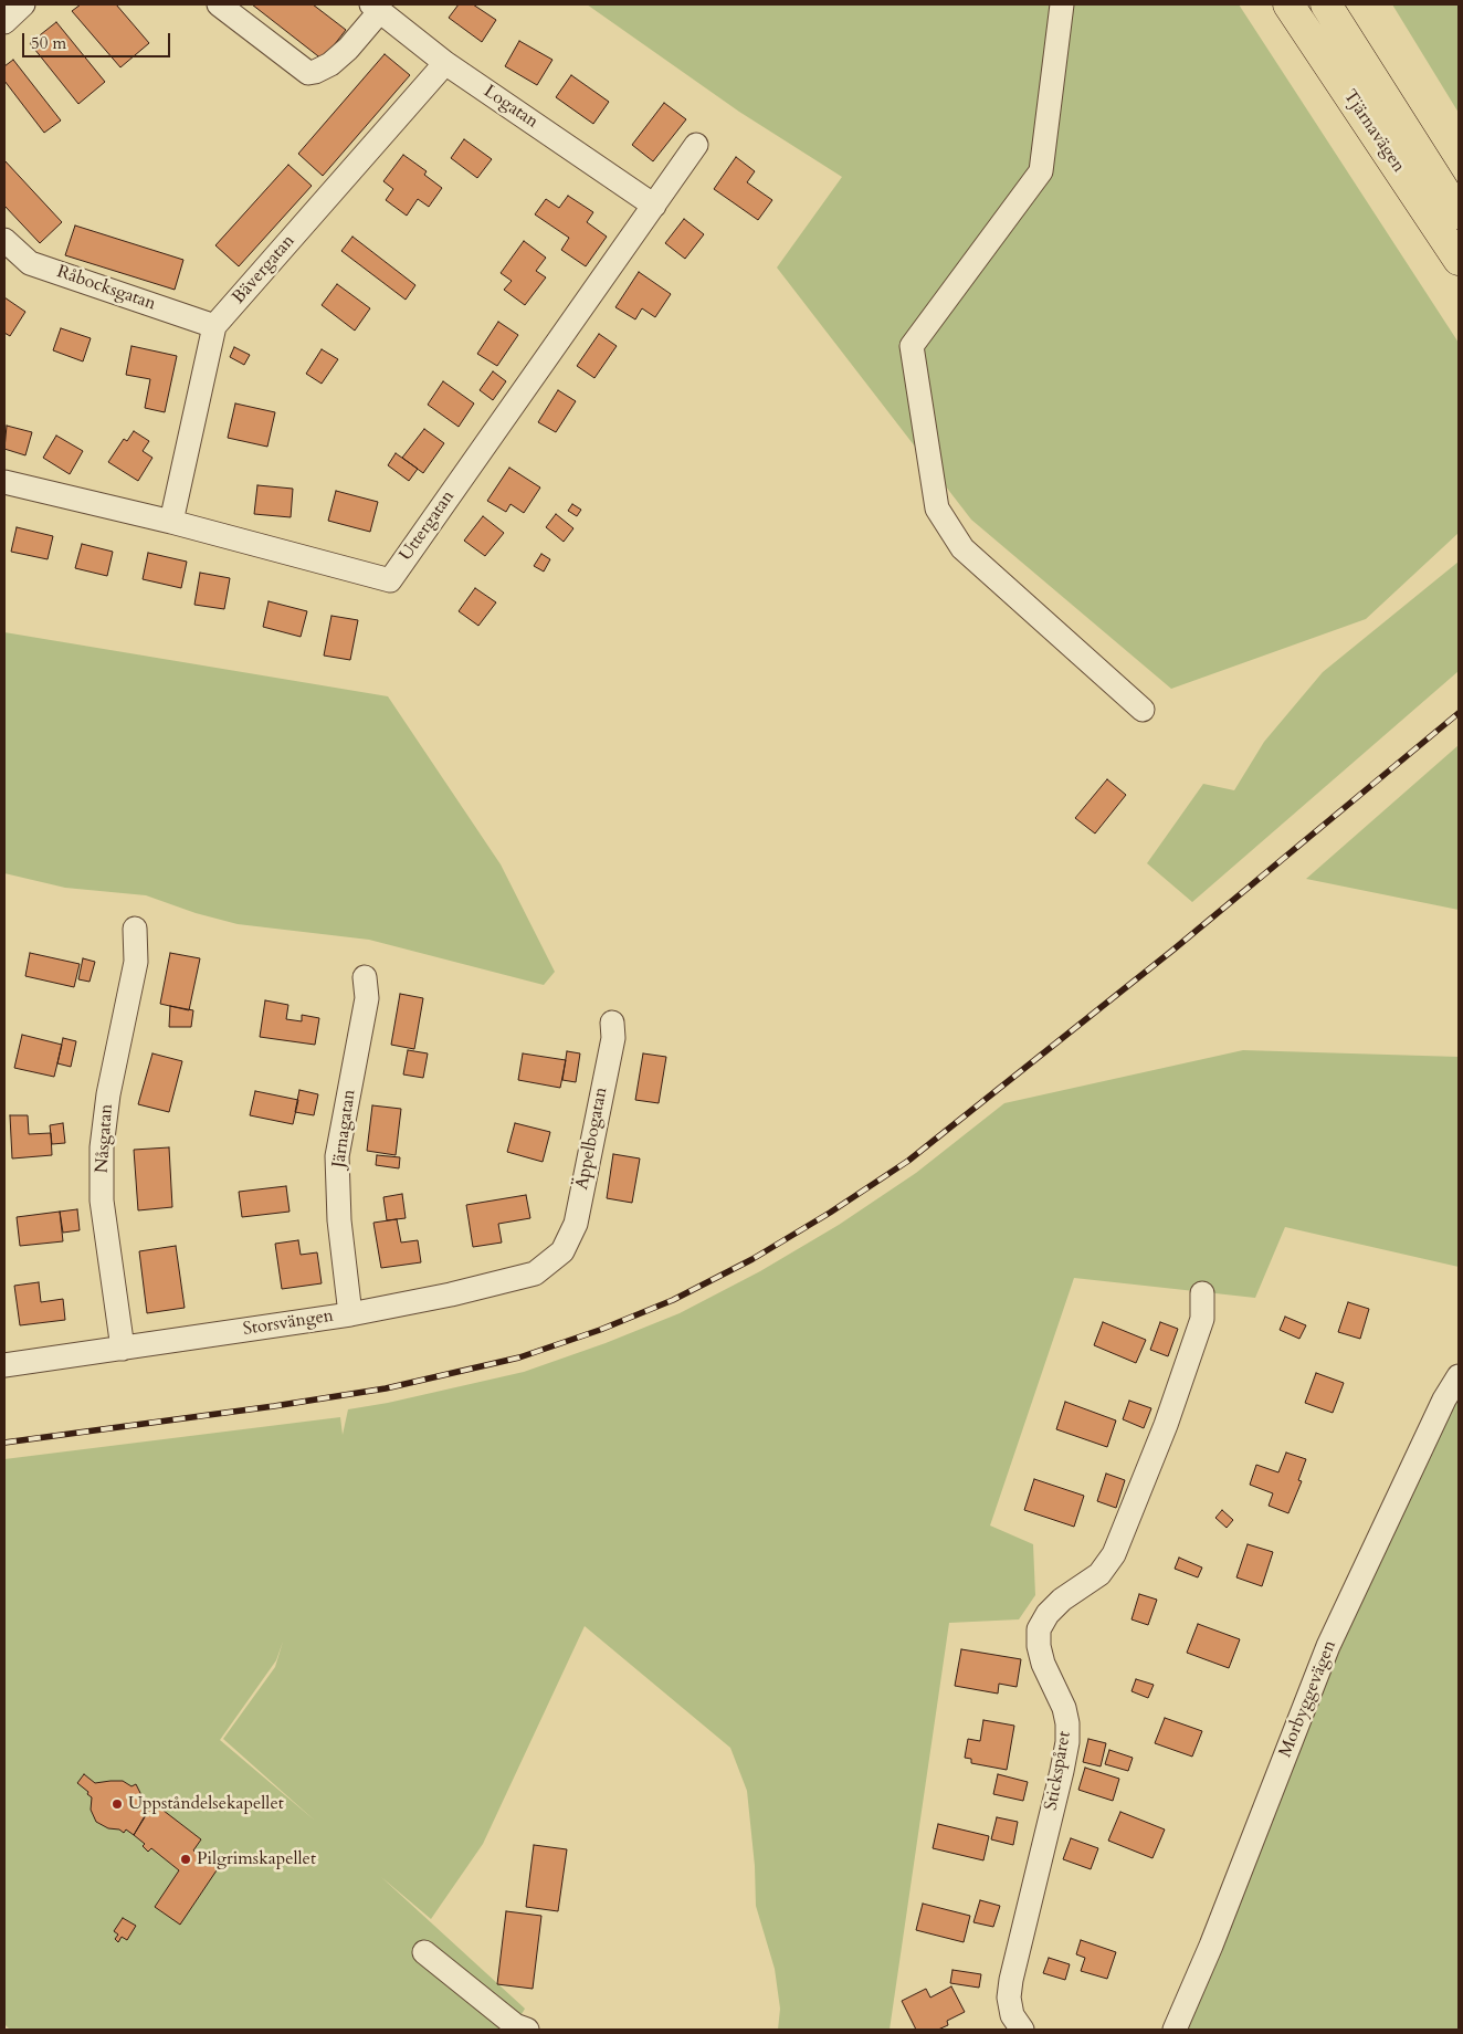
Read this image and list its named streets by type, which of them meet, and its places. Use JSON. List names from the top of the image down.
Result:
{
  "streets": {
    "highway": ["Tjärnavägen"],
    "street": [
      "Logatan",
      "Bävergatan",
      "Råbocksgatan",
      "Uttergatan",
      "Järnagatan",
      "Nåsgatan",
      "Äppelbogatan",
      "Storsvängen",
      "Morbyggevägen",
      "Stickspåret"
    ]
  },
  "crossings": [
    ["Logatan", "Bävergatan"],
    ["Logatan", "Uttergatan"],
    ["Bävergatan", "Råbocksgatan"],
    ["Bävergatan", "Uttergatan"],
    ["Järnagatan", "Storsvängen"],
    ["Nåsgatan", "Storsvängen"],
    ["Äppelbogatan", "Storsvängen"]
  ],
  "places": ["Uppståndelsekapellet", "Pilgrimskapellet"],
  "scale_bar": "50 m"
}
